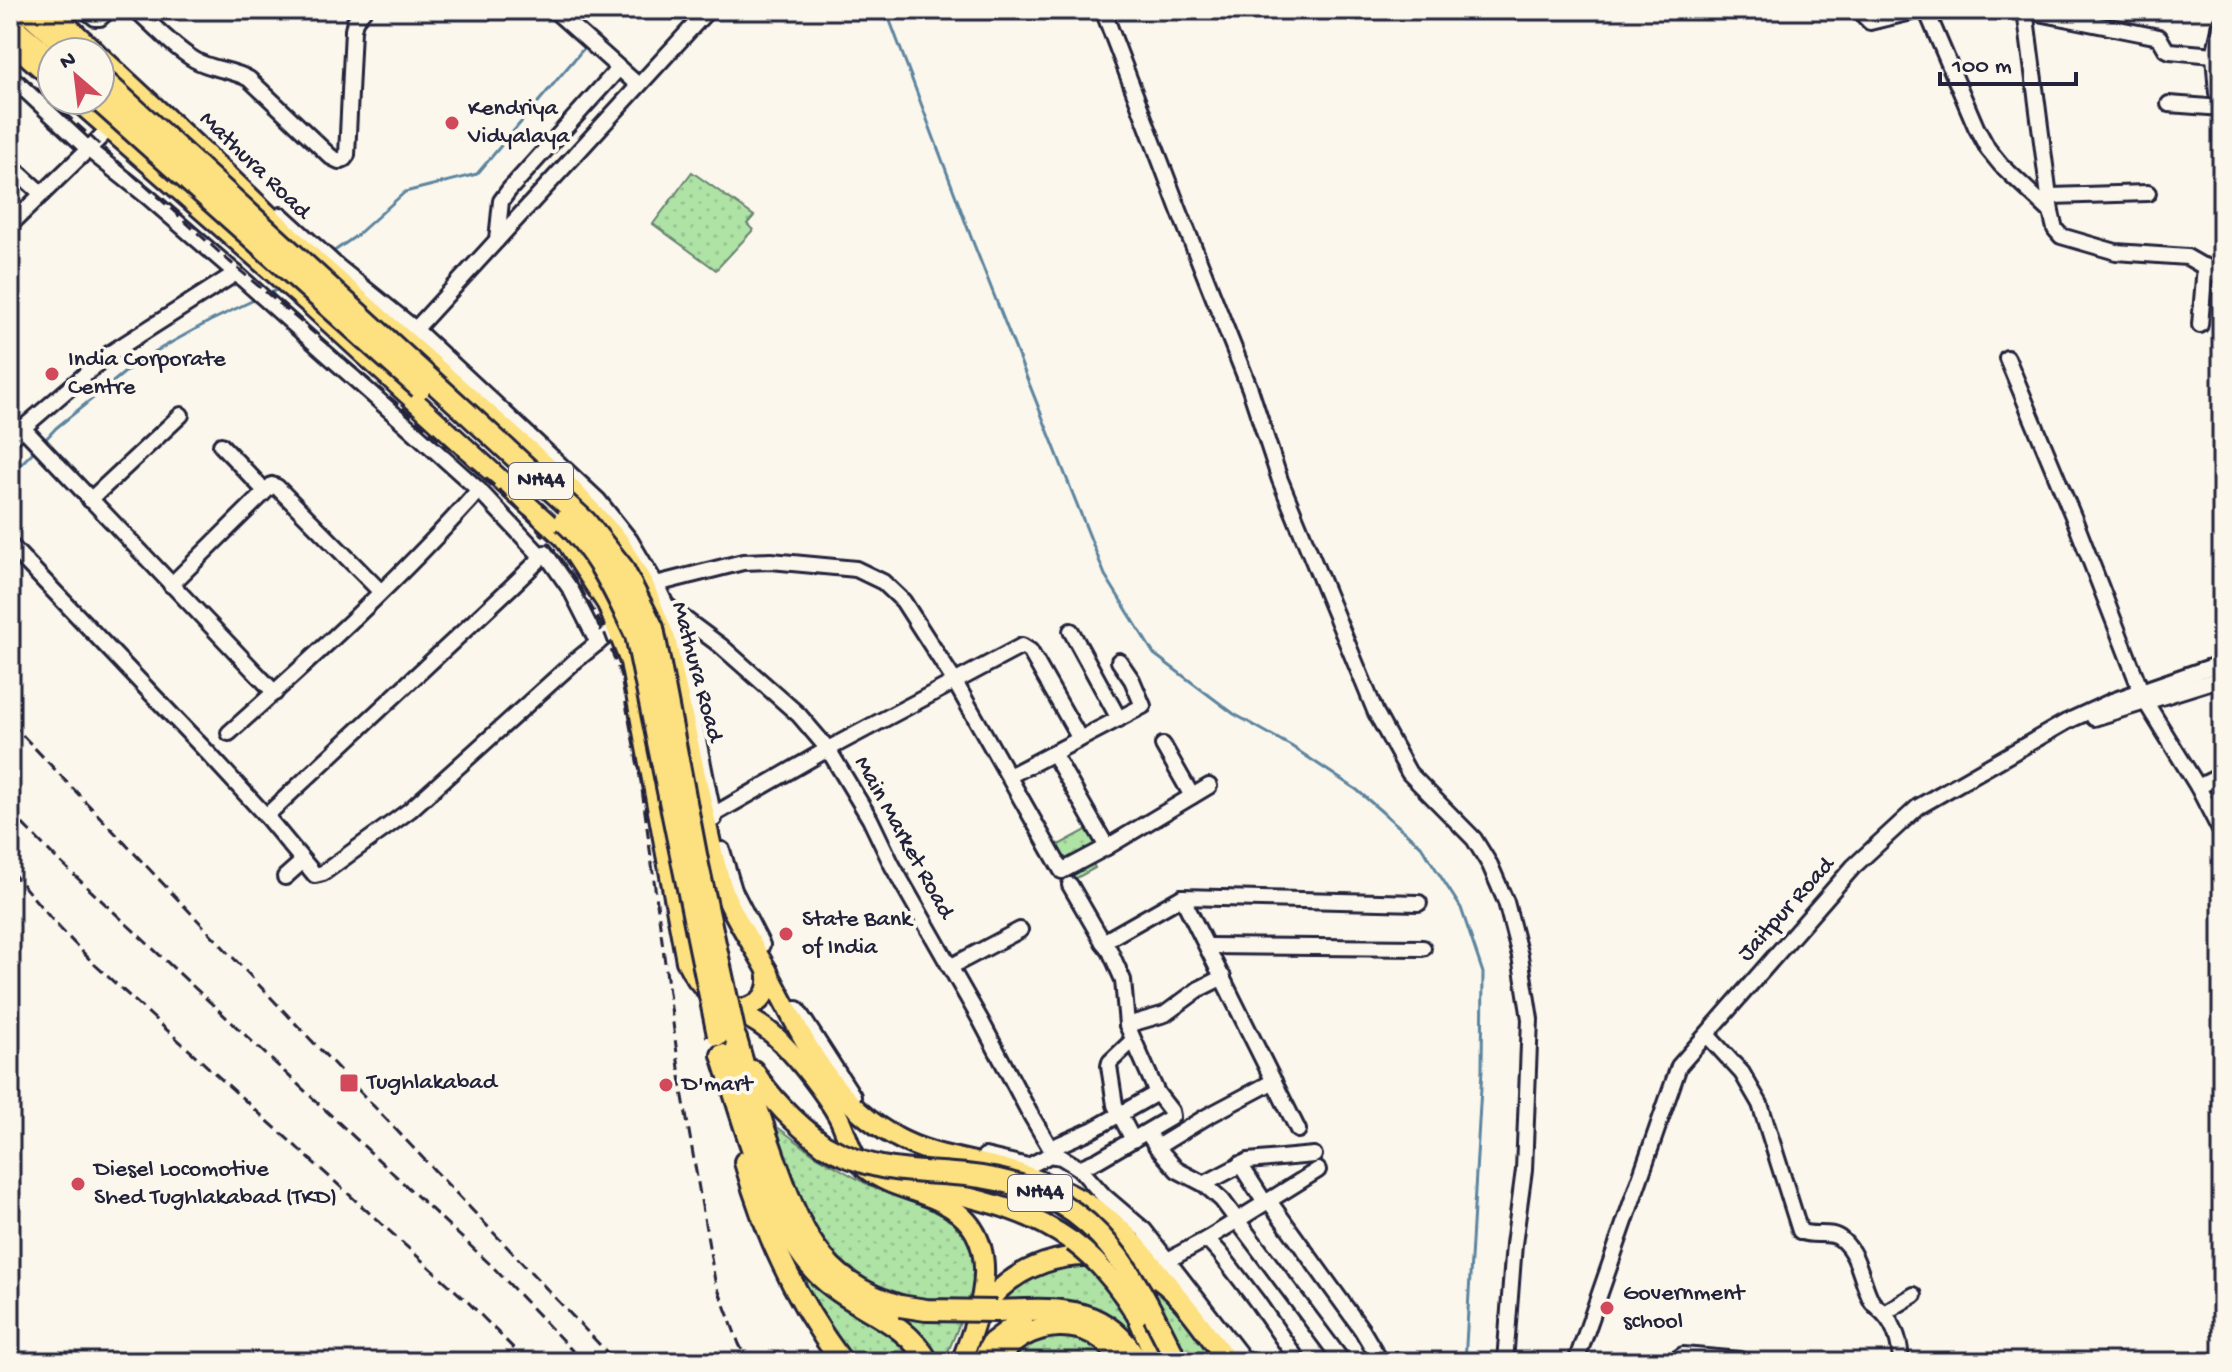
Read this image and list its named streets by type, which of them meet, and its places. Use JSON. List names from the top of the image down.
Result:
{
  "streets": {
    "highway": ["Mathura Road", "NH44"],
    "street": ["Main Market Road", "Jaitpur Road"]
  },
  "crossings": [
    ["Mathura Road", "Main Market Road"]
  ],
  "places": {
    "other": [
      "Kendriya Vidyalaya",
      "India Corporate Centre",
      "State Bank of India",
      "D'mart",
      "Diesel Locomotive Shed Tughlakabad (TKD)",
      "Government school"
    ],
    "transit": ["Tughlakabad"]
  },
  "scale_bar": "100 m",
  "north": "top left"
}
